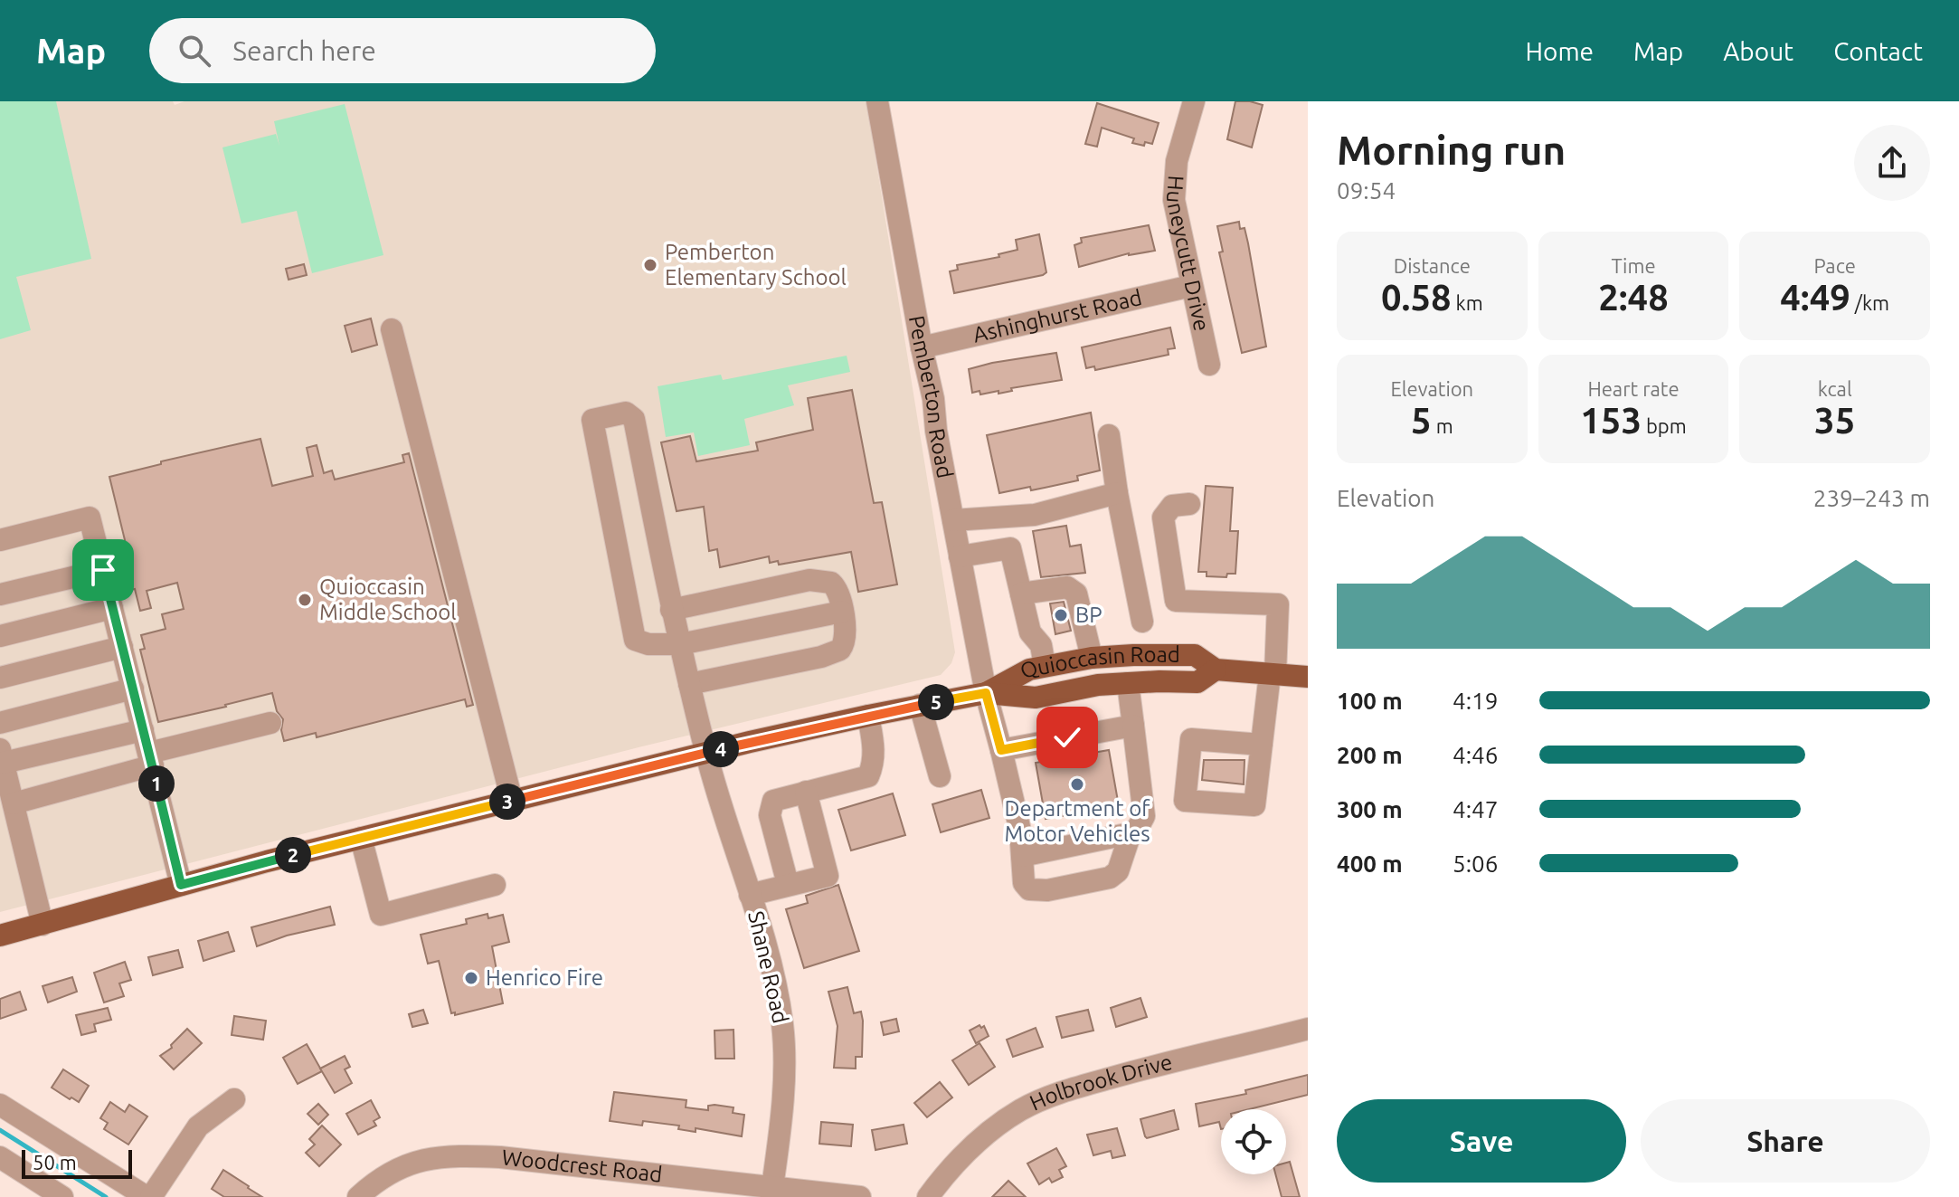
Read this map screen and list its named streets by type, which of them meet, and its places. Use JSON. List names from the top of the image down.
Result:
{
  "streets": {
    "main road": ["Quioccasin Road"],
    "street": [
      "Huneycutt Drive",
      "Ashinghurst Road",
      "Pemberton Road",
      "Shane Road",
      "Holbrook Drive",
      "Woodcrest Road"
    ]
  },
  "crossings": [
    ["Huneycutt Drive", "Ashinghurst Road"],
    ["Ashinghurst Road", "Pemberton Road"],
    ["Pemberton Road", "Quioccasin Road"],
    ["Quioccasin Road", "Shane Road"],
    ["Shane Road", "Woodcrest Road"]
  ],
  "places": [
    "Pemberton Elementary School",
    "Quioccasin Middle School",
    "BP",
    "Department of Motor Vehicles",
    "Henrico Fire"
  ],
  "scale_bar": "50 m",
  "page": {
    "header": "Map",
    "search": "Search here",
    "nav": [
      "Home",
      "Map",
      "About",
      "Contact"
    ],
    "heading": ["Morning run", "09:54"],
    "stats": [
      ["Distance", "0.58 km"],
      ["Time", "2:48"],
      ["Pace", "4:49 /km"],
      ["Elevation", "5 m"],
      ["Heart rate", "153 bpm"],
      ["kcal", "35"]
    ],
    "chart": ["Elevation", "239–243 m"],
    "list": [
      {
        "name": "100 m",
        "note": "4:19"
      },
      {
        "name": "200 m",
        "note": "4:46"
      },
      {
        "name": "300 m",
        "note": "4:47"
      },
      {
        "name": "400 m",
        "note": "5:06"
      }
    ],
    "pins": [
      "5",
      "4",
      "1",
      "3",
      "2"
    ],
    "buttons": ["Save", "Share"],
    "scale": "50 m"
  }
}
